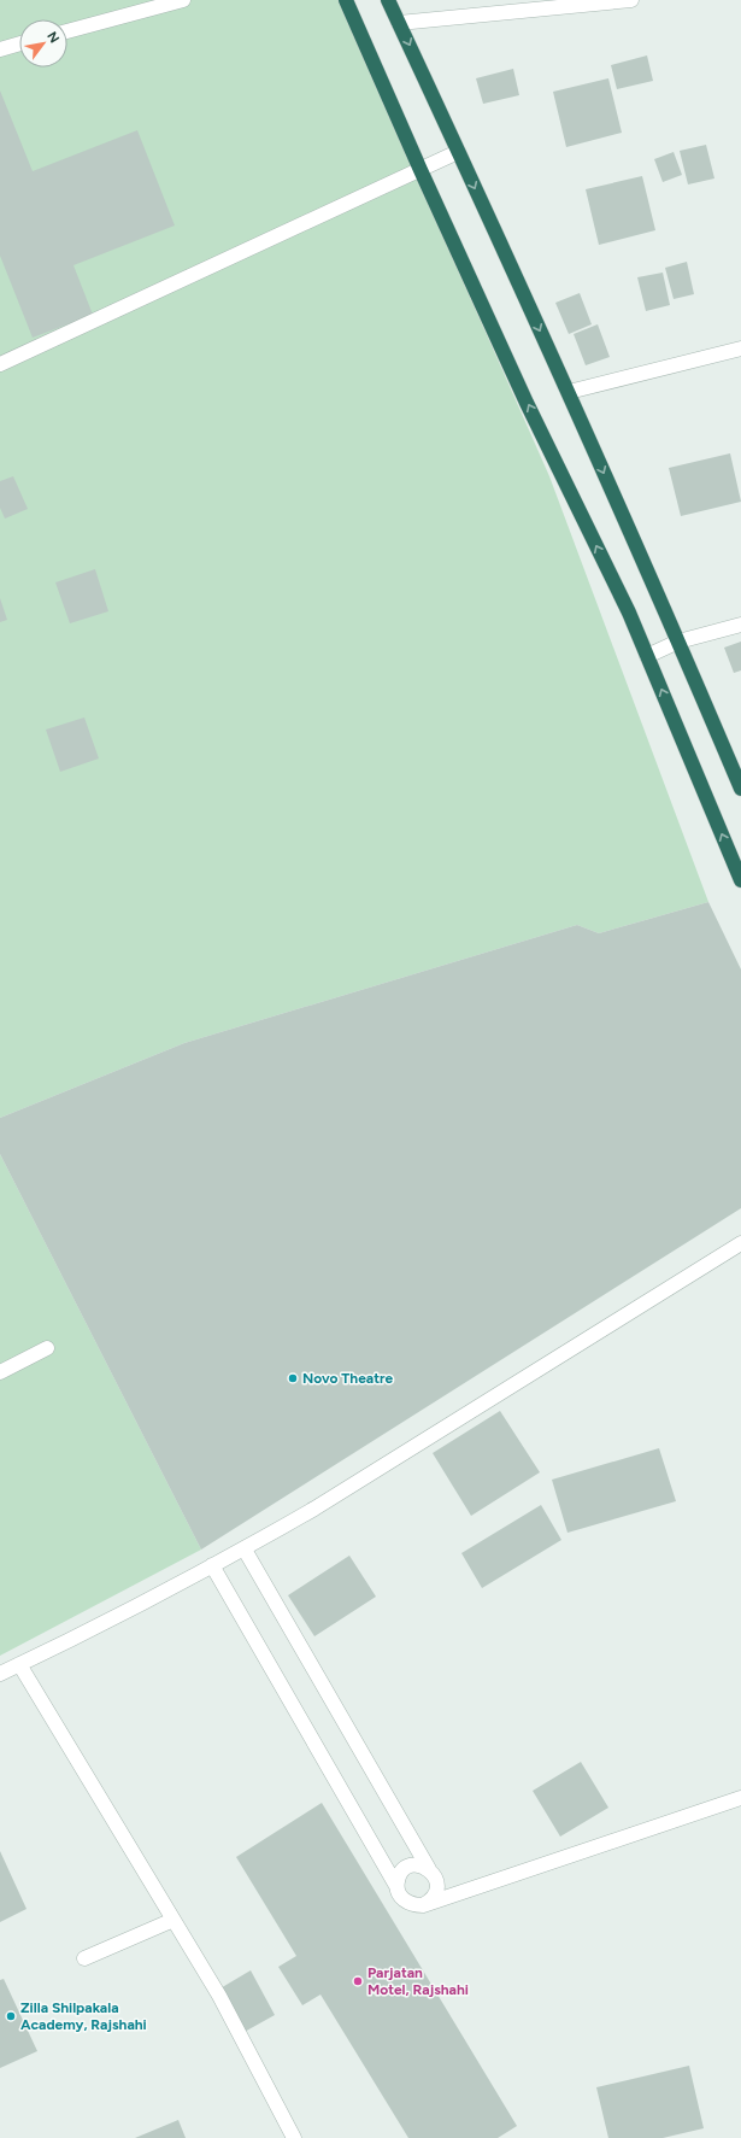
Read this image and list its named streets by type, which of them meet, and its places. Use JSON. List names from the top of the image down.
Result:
{
  "places": ["Novo Theatre", "Parjatan Motel, Rajshahi", "Zilla Shilpakala Academy, Rajshahi"],
  "north": "top right"
}
